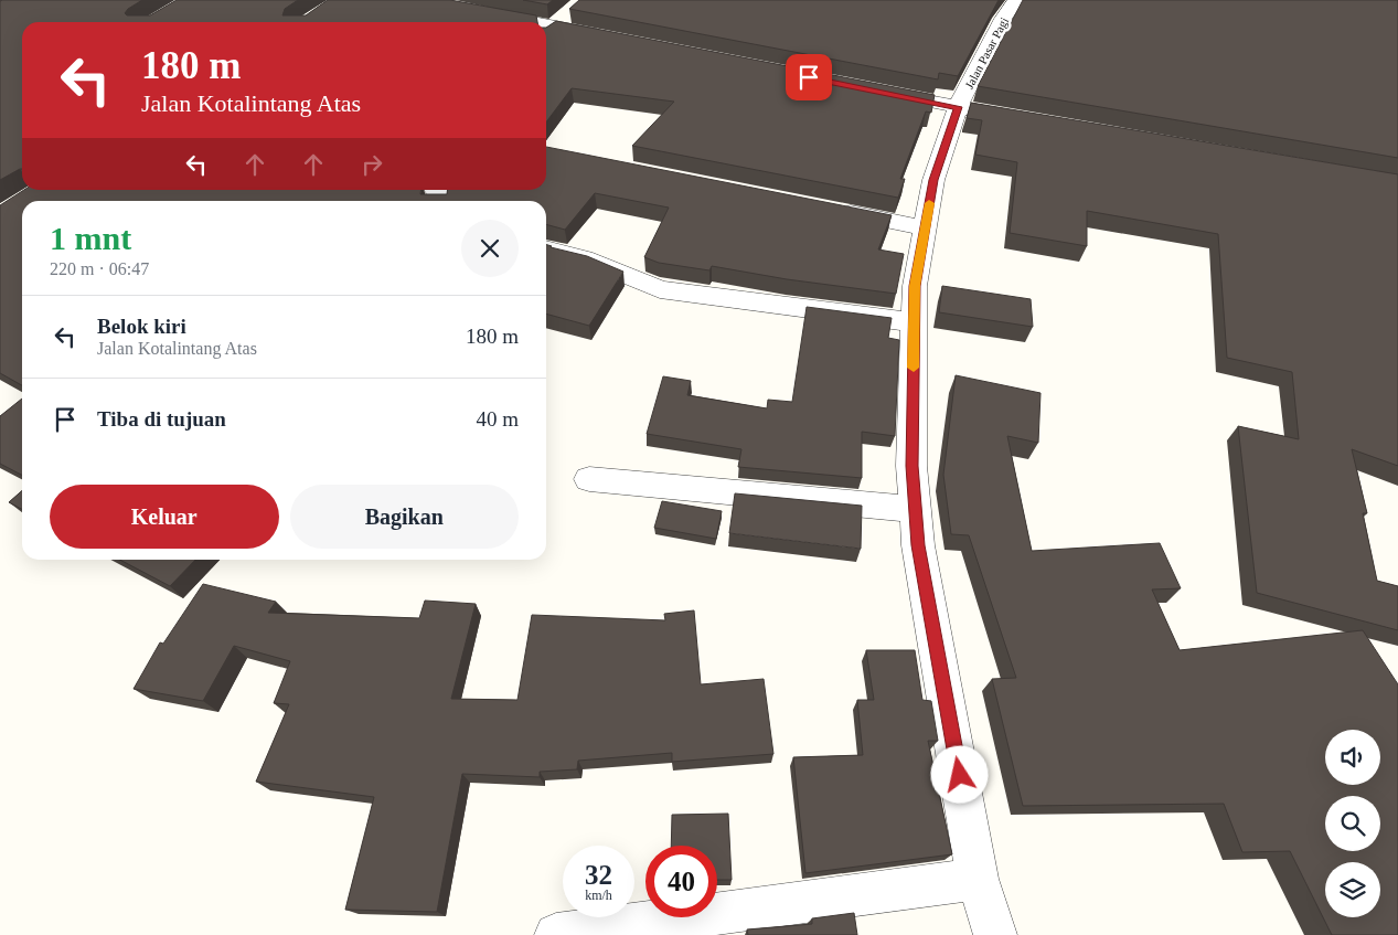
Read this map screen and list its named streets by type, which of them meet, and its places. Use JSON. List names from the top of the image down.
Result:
{
  "streets": {
    "street": ["Jalan Pasar Pagi"]
  },
  "page": {
    "turn": ["180 m", "Jalan Kotalintang Atas"],
    "heading": ["1 mnt", "220 m · 06:47"],
    "list": [
      {
        "name": "Belok kiri",
        "note": "Jalan Kotalintang Atas",
        "value": "180 m"
      },
      {
        "name": "Tiba di tujuan",
        "value": "40 m"
      }
    ],
    "buttons": ["Keluar", "Bagikan"],
    "speed": "32 km/h",
    "limit": "40"
  }
}
